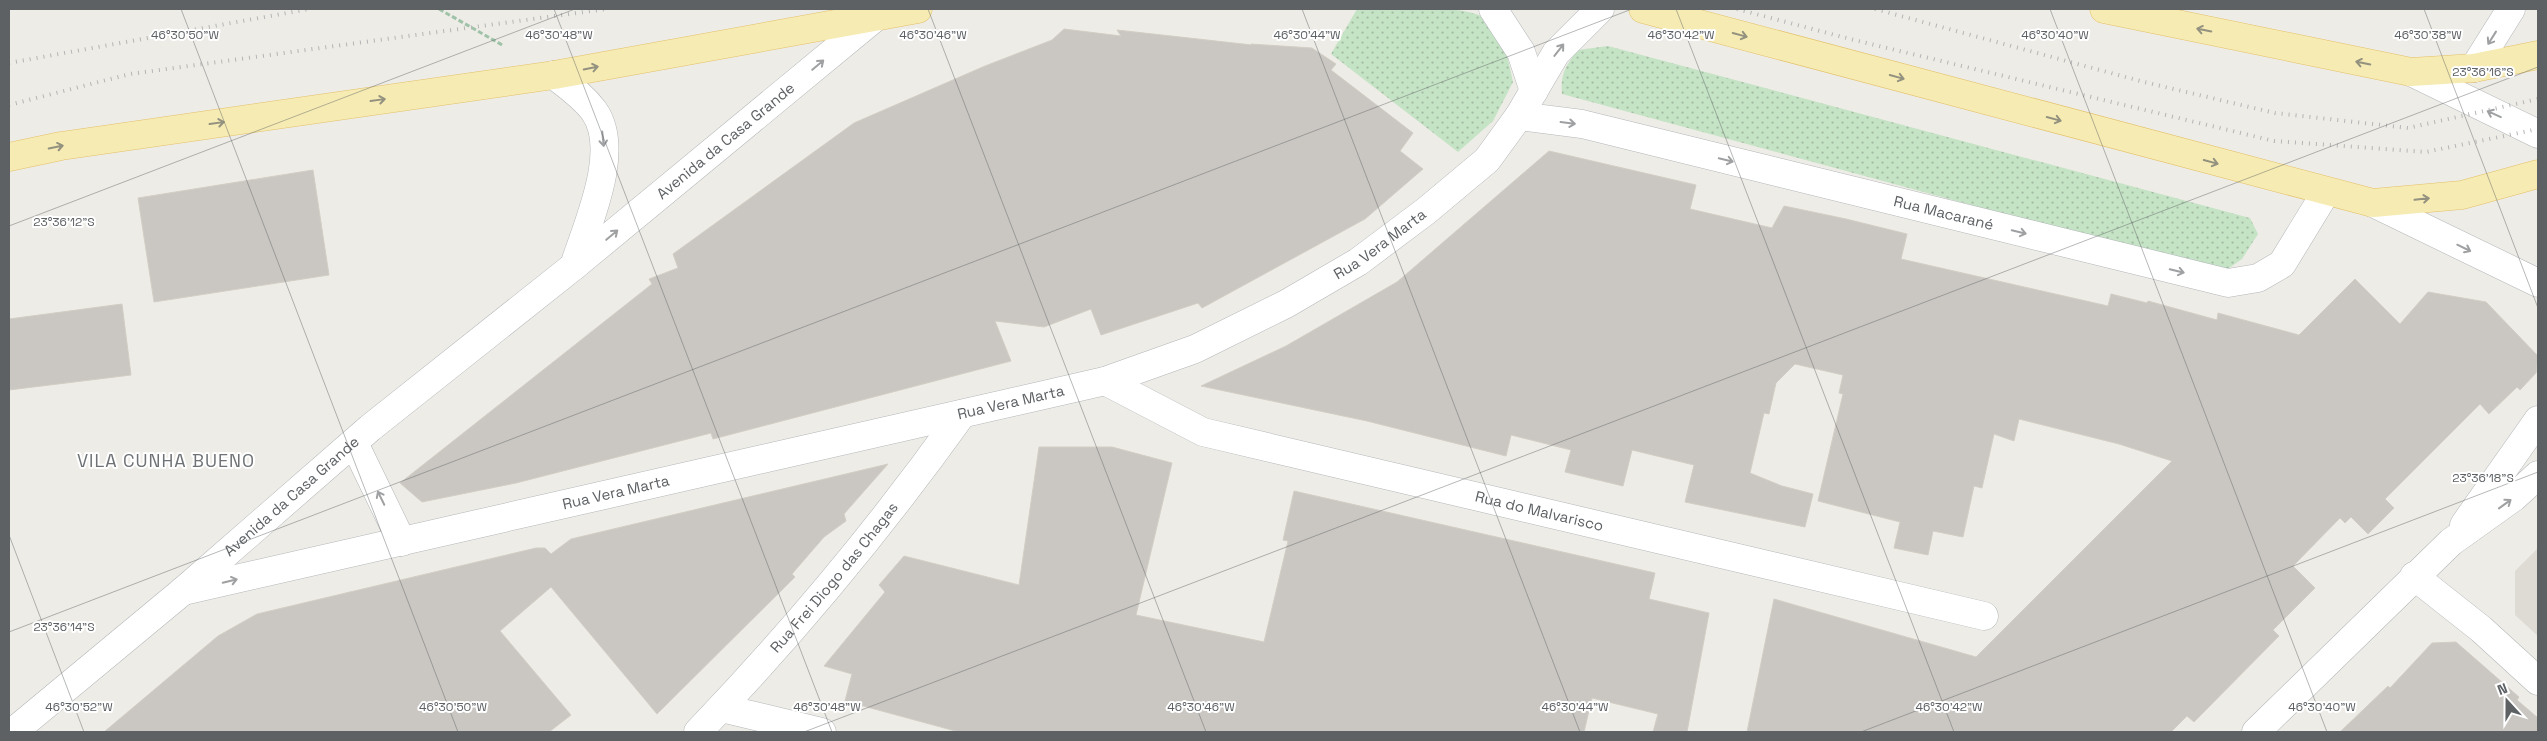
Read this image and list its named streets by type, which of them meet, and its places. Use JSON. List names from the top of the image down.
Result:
{
  "streets": {
    "street": [
      "Avenida da Casa Grande",
      "Rua Macarané",
      "Rua Vera Marta",
      "Rua do Malvarisco",
      "Rua Frei Diogo das Chagas"
    ]
  },
  "crossings": [
    ["Avenida da Casa Grande", "Rua Vera Marta"],
    ["Rua Macarané", "Rua Vera Marta"],
    ["Rua Vera Marta", "Rua do Malvarisco"],
    ["Rua Vera Marta", "Rua Frei Diogo das Chagas"]
  ],
  "one_way": ["Avenida da Casa Grande", "Rua Macarané"],
  "districts": ["VILA CUNHA BUENO"],
  "north": "top",
  "coordinates": [
    "46°30'50\"W",
    "46°30'48\"W",
    "46°30'46\"W",
    "46°30'44\"W",
    "46°30'42\"W",
    "46°30'40\"W",
    "46°30'38\"W",
    "23°36'16\"S",
    "23°36'12\"S",
    "23°36'18\"S",
    "23°36'14\"S",
    "46°30'52\"W"
  ]
}
